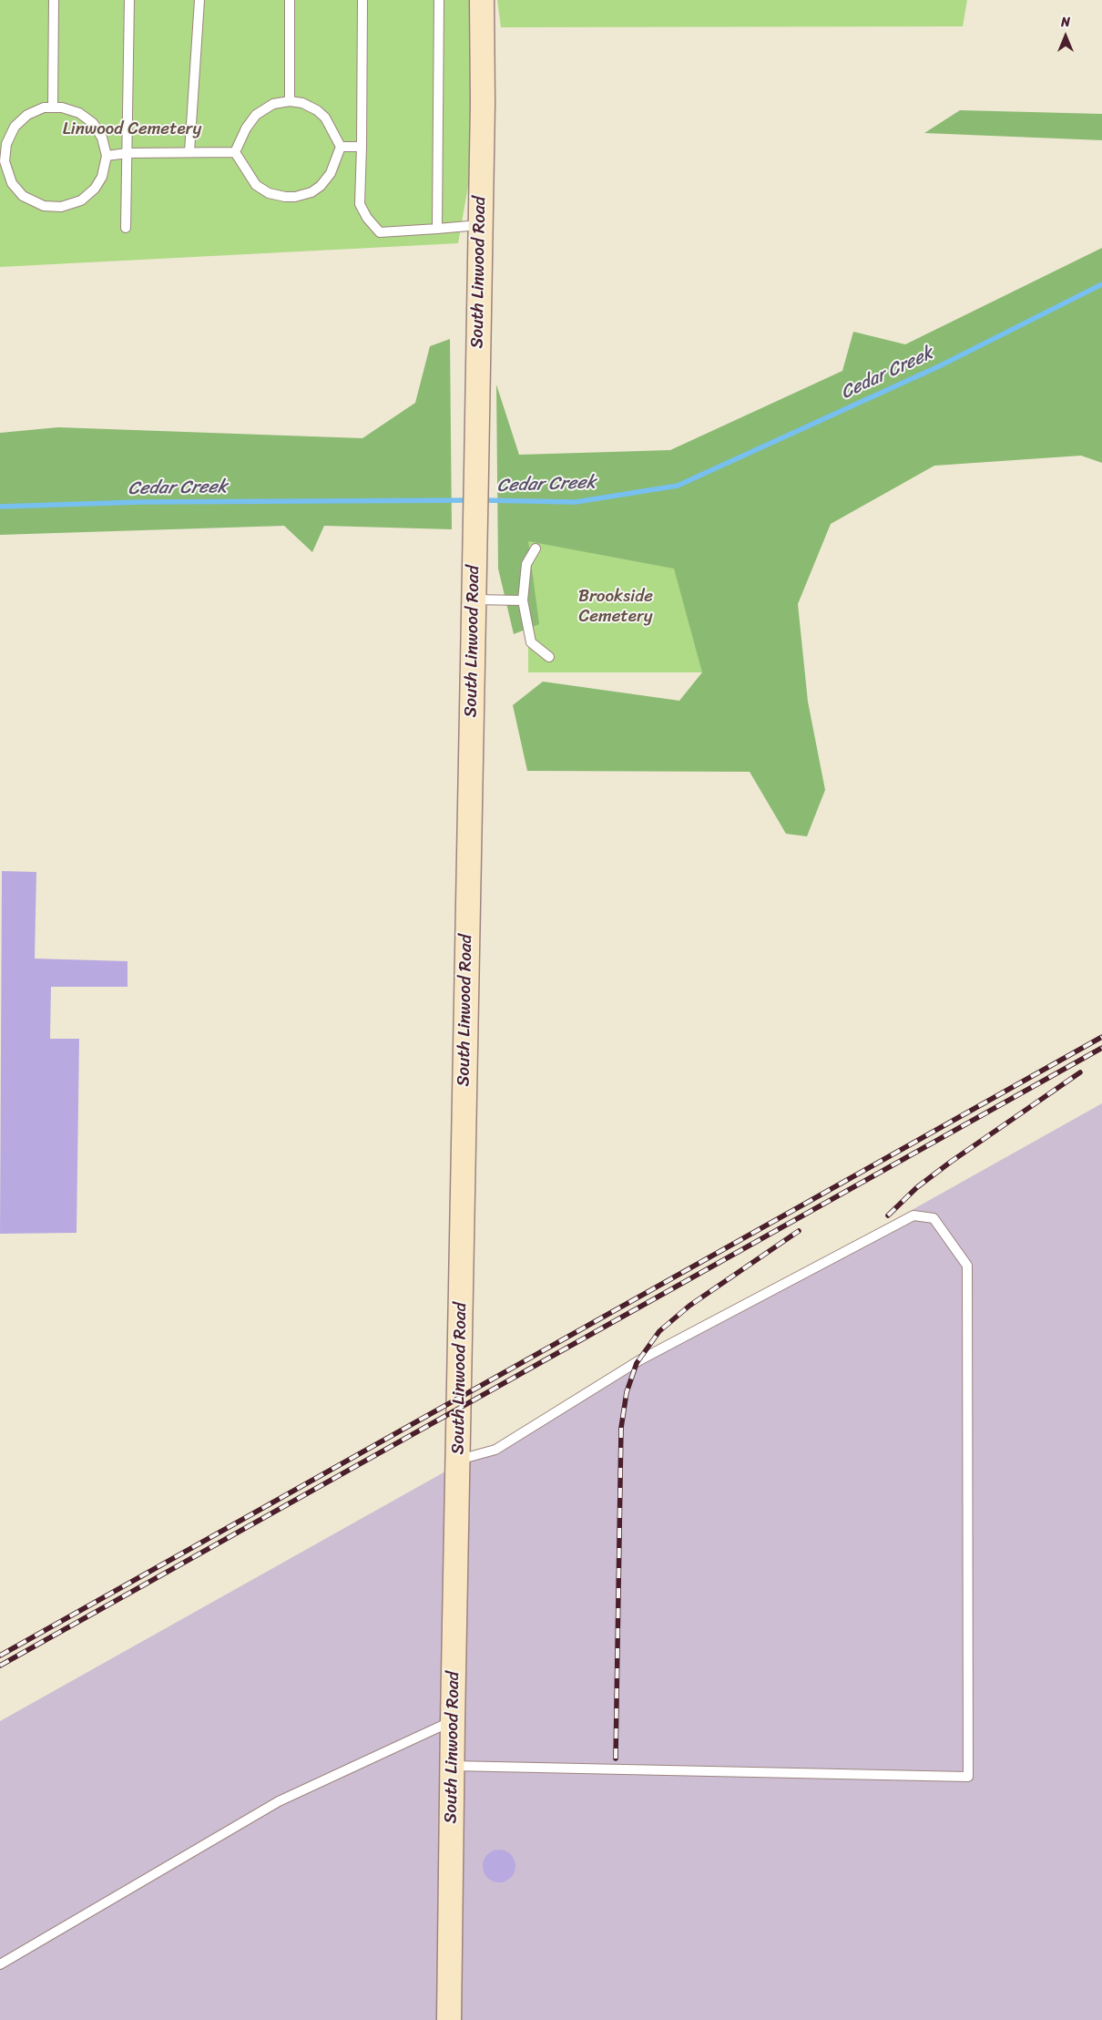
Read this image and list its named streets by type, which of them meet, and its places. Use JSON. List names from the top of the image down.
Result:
{
  "streets": {
    "main road": ["South Linwood Road"]
  },
  "water": ["Cedar Creek"],
  "parks": ["Linwood Cemetery", "Brookside Cemetery"],
  "north": "top"
}
